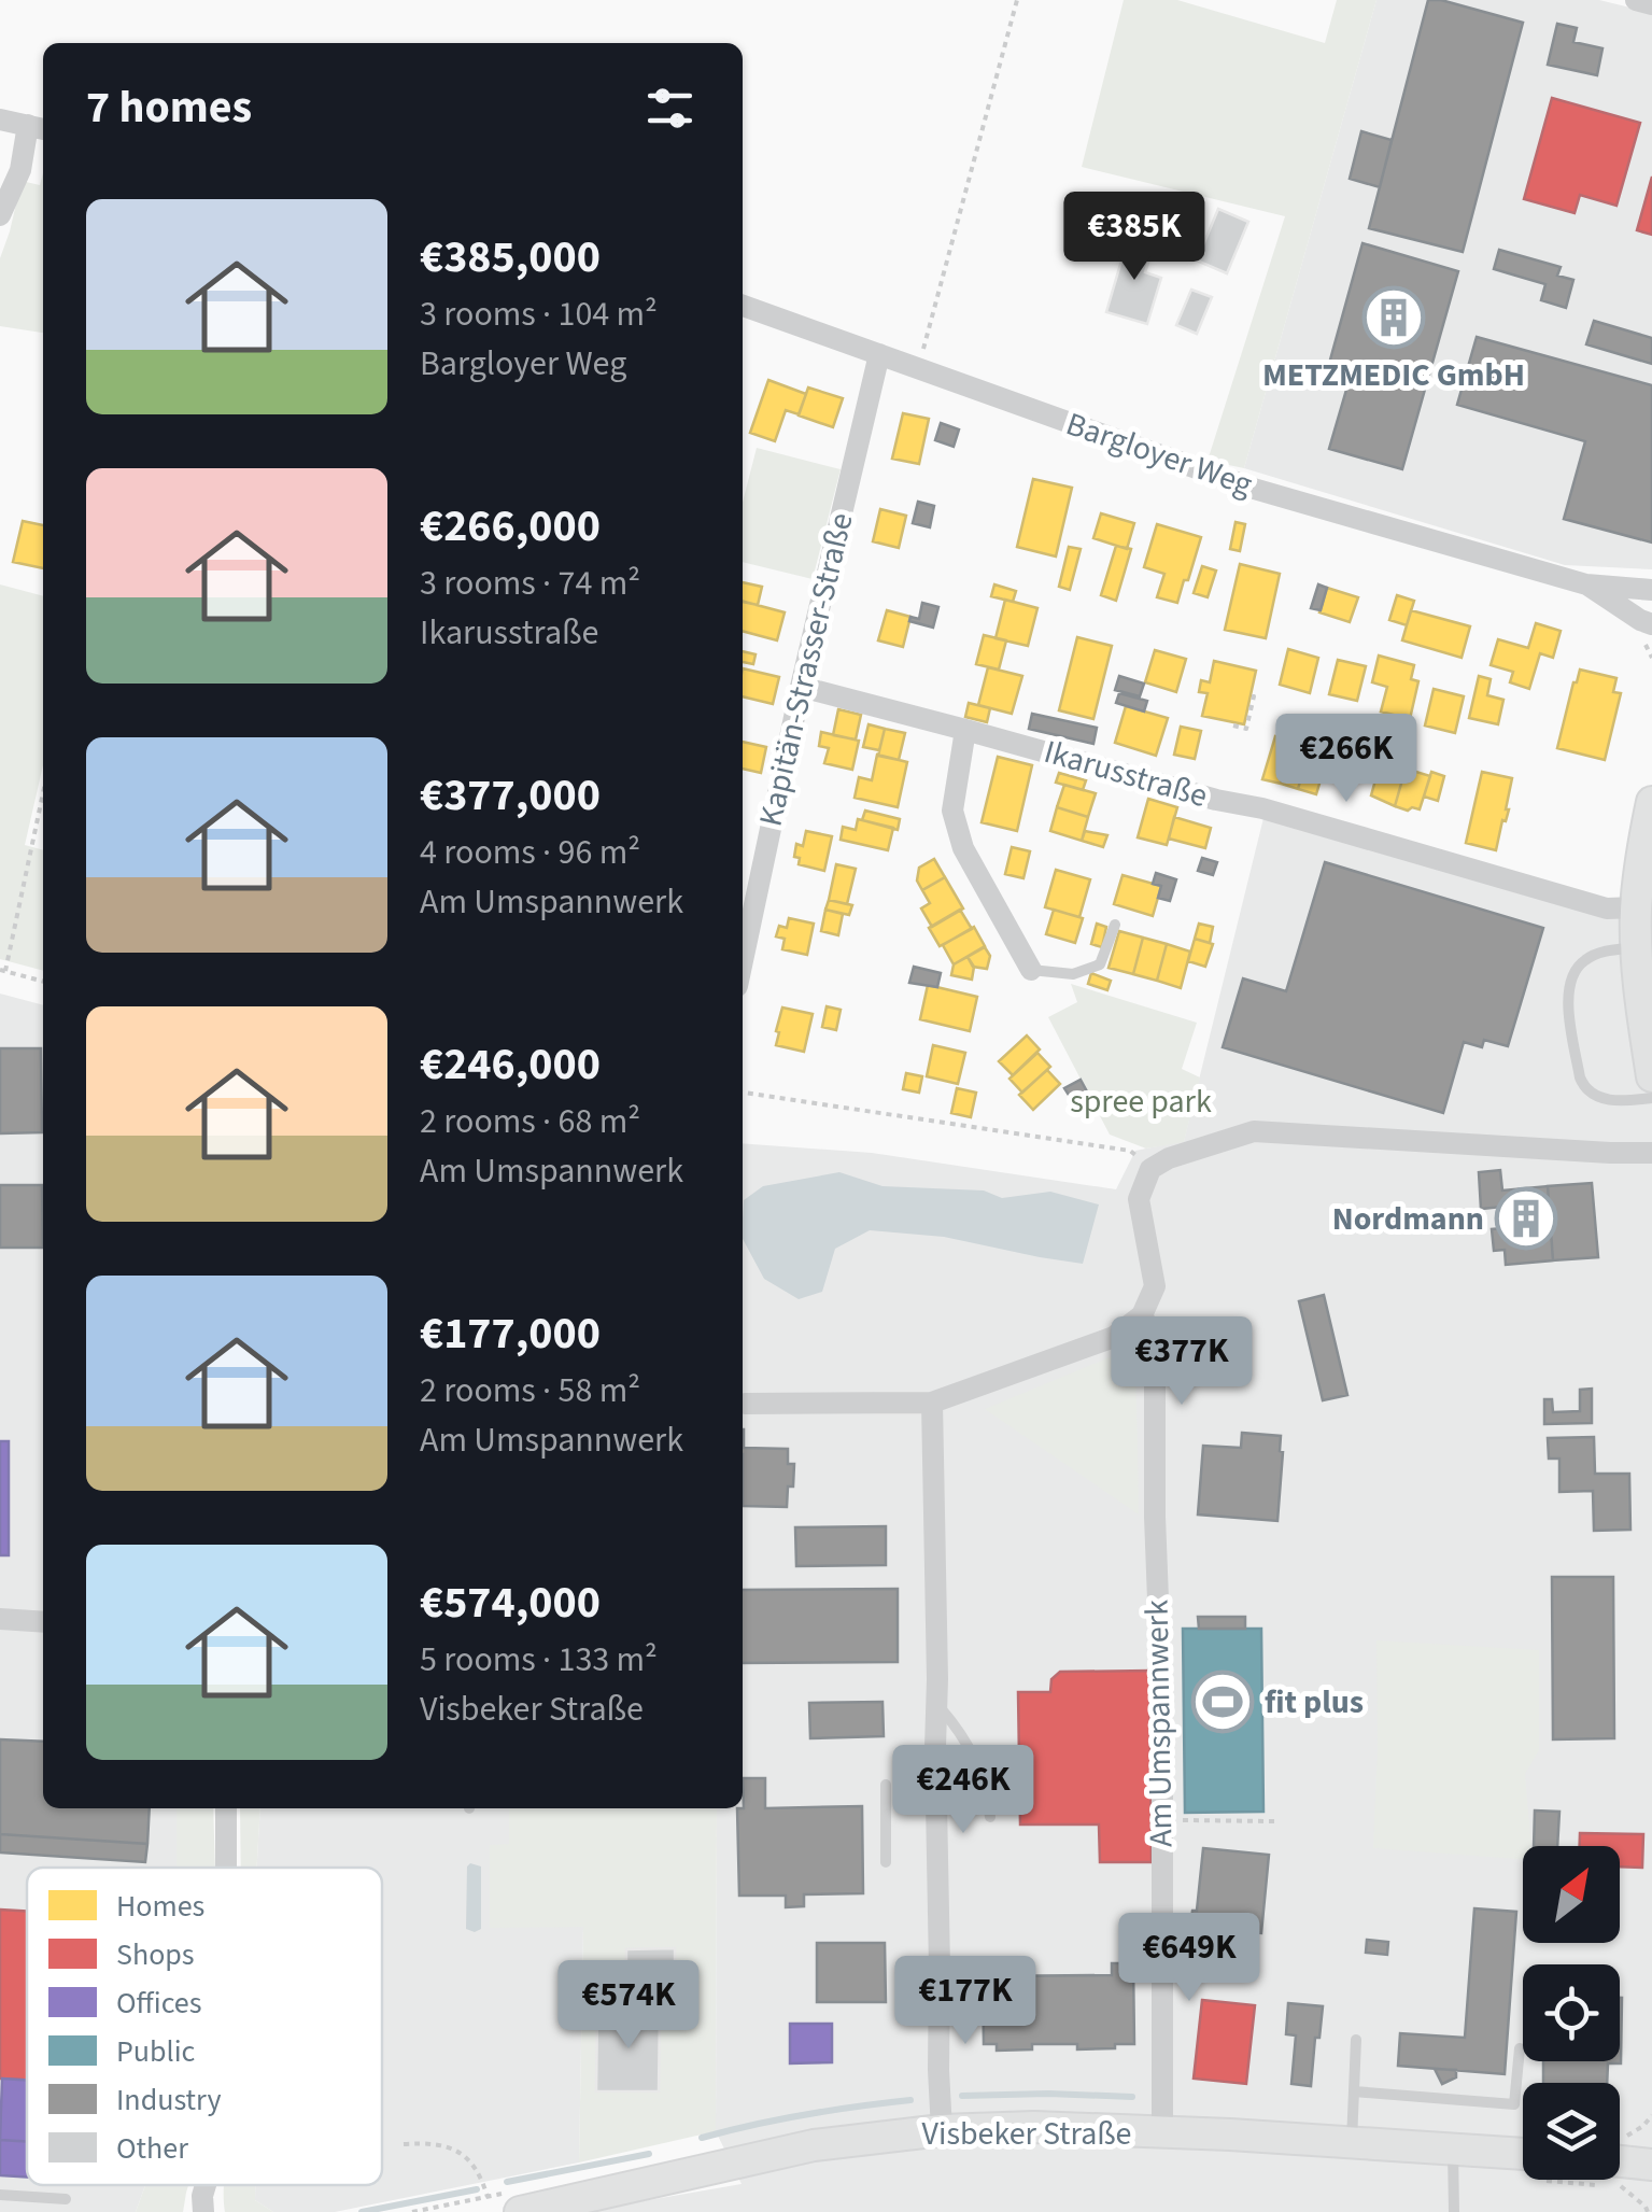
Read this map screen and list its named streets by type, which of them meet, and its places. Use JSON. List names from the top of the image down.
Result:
{
  "streets": {
    "main road": ["Visbeker Straße"],
    "street": [
      "Bargloyer Weg",
      "Kapitän-Strasser-Straße",
      "Ikarusstraße",
      "Am Umspannwerk"
    ]
  },
  "crossings": [
    ["Bargloyer Weg", "Kapitän-Strasser-Straße"],
    ["Kapitän-Strasser-Straße", "Ikarusstraße"],
    ["Am Umspannwerk", "Visbeker Straße"]
  ],
  "parks": ["spree park"],
  "places": {
    "building": ["METZMEDIC GmbH", "Nordmann"],
    "sports": ["fit plus"]
  },
  "legend": [
    "Homes",
    "Shops",
    "Offices",
    "Public",
    "Industry",
    "Other"
  ],
  "north": "top right",
  "page": {
    "heading": "7 homes",
    "list": [
      {
        "name": "€385,000",
        "note": "3 rooms · 104 m² · Bargloyer Weg"
      },
      {
        "name": "€266,000",
        "note": "3 rooms · 74 m² · Ikarusstraße"
      },
      {
        "name": "€377,000",
        "note": "4 rooms · 96 m² · Am Umspannwerk"
      },
      {
        "name": "€246,000",
        "note": "2 rooms · 68 m² · Am Umspannwerk"
      },
      {
        "name": "€177,000",
        "note": "2 rooms · 58 m² · Am Umspannwerk"
      },
      {
        "name": "€574,000",
        "note": "5 rooms · 133 m² · Visbeker Straße"
      }
    ],
    "price": [
      "€385K",
      "€266K",
      "€377K",
      "€246K",
      "€649K",
      "€177K",
      "€574K"
    ]
  }
}
